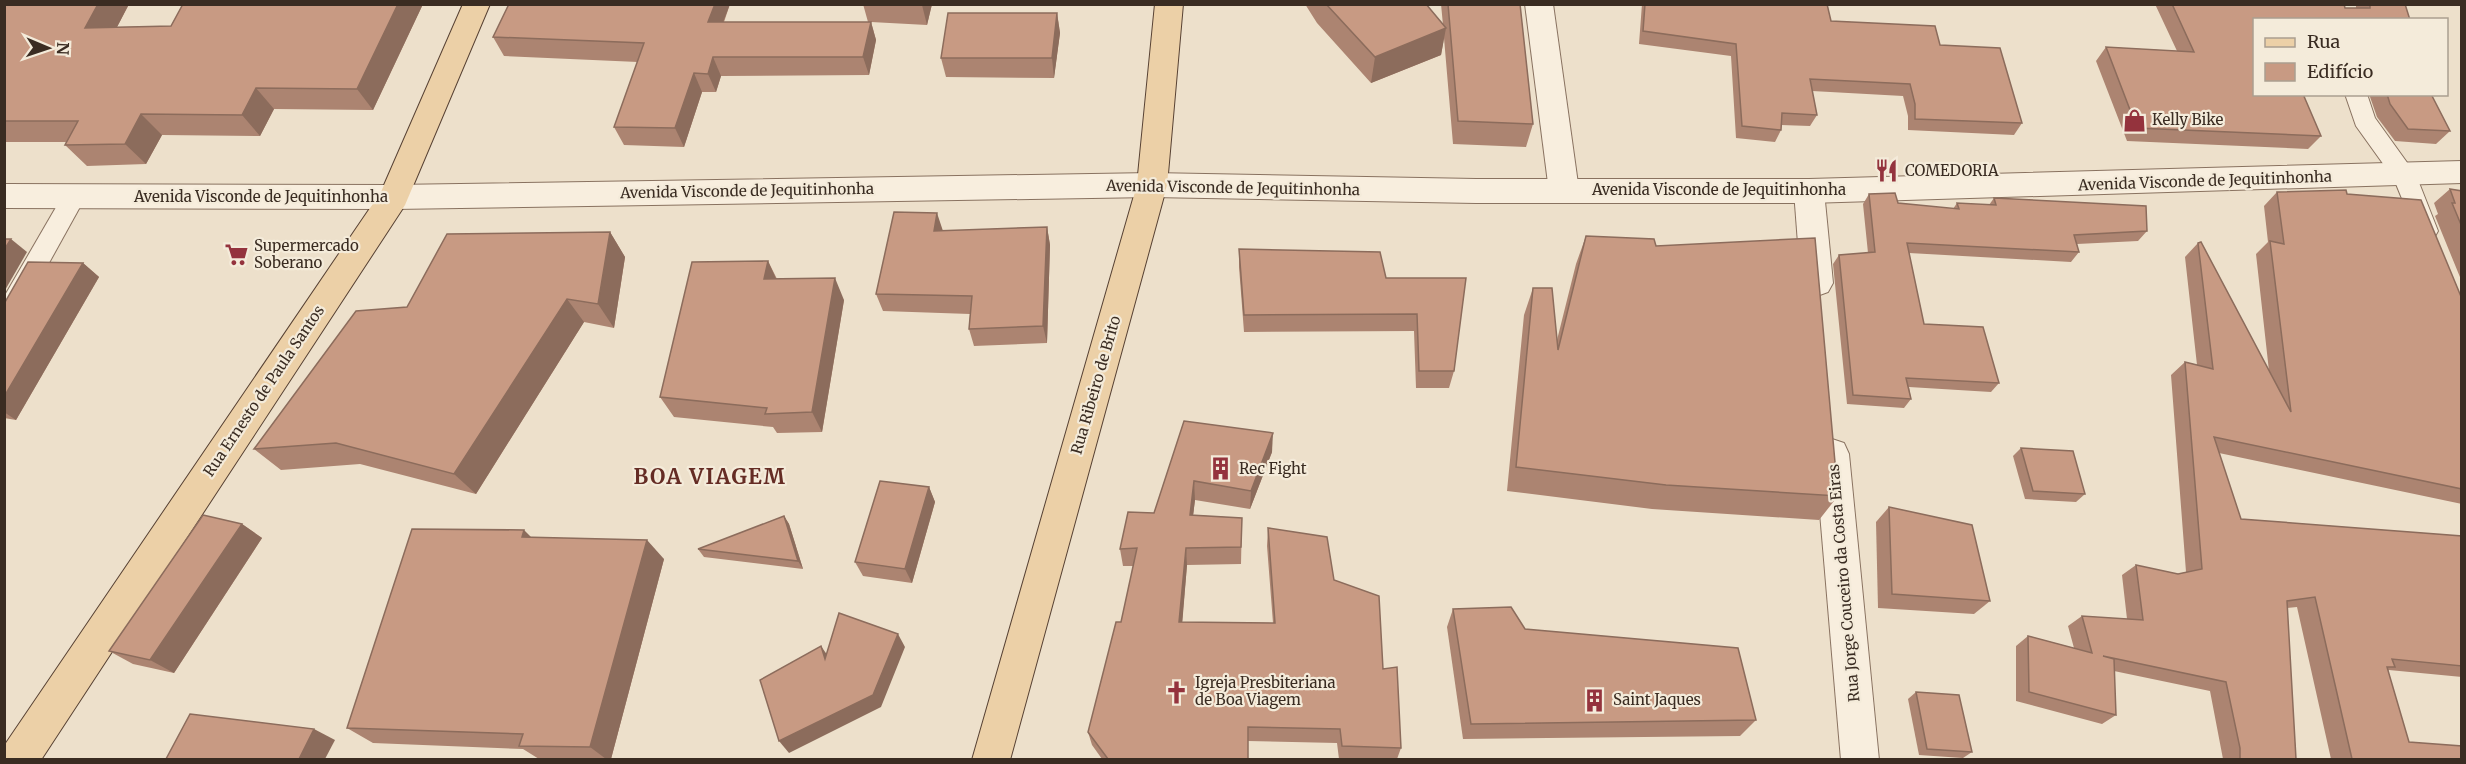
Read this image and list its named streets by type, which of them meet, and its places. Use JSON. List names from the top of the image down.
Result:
{
  "streets": {
    "main road": ["Rua Ribeiro de Brito", "Rua Ernesto de Paula Santos"],
    "street": ["Avenida Visconde de Jequitinhonha", "Rua Jorge Couceiro da Costa Eiras"]
  },
  "crossings": [
    ["Avenida Visconde de Jequitinhonha", "Rua Ribeiro de Brito"],
    ["Avenida Visconde de Jequitinhonha", "Rua Ernesto de Paula Santos"]
  ],
  "districts": ["BOA VIAGEM"],
  "places": {
    "shop": ["Kelly Bike"],
    "restaurant": ["COMEDORIA"],
    "supermarket": ["Supermercado Soberano"],
    "building": ["Rec Fight", "Saint Jaques"],
    "church": ["Igreja Presbiteriana de Boa Viagem"]
  },
  "legend": ["Rua", "Edifício"],
  "north": "right"
}
